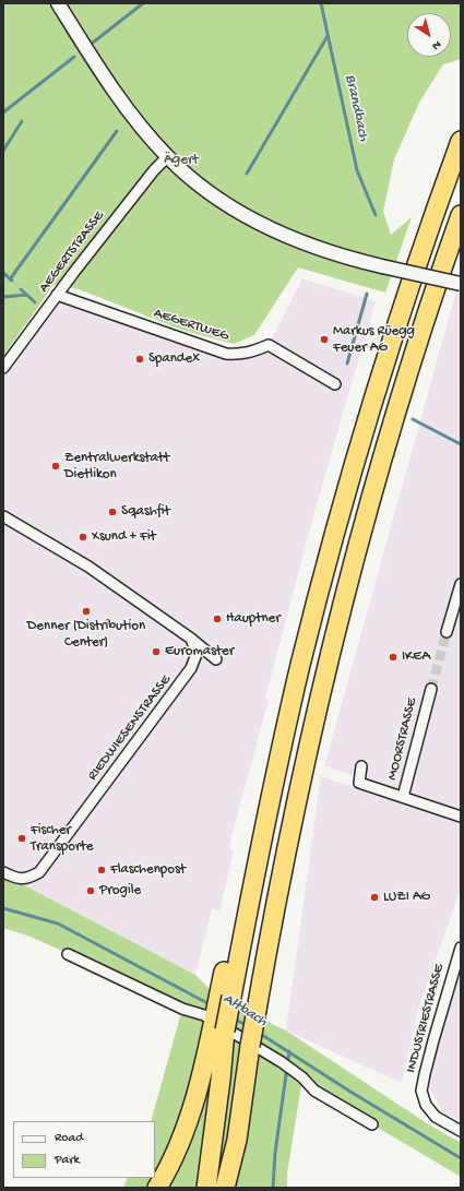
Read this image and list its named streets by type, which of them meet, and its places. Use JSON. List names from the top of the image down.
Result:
{
  "streets": {
    "street": [
      "AEGERTSTRASSE",
      "AEGERTWEG",
      "RIEDWIESENSTRASSE",
      "MOORSTRASSE",
      "INDUSTRIESTRASSE"
    ]
  },
  "crossings": [
    ["AEGERTSTRASSE", "AEGERTWEG"]
  ],
  "water": ["Brandbach", "Altbach"],
  "parks": ["Ägert"],
  "places": [
    "Markus Rüegg Feuer AG",
    "Spandex",
    "Zentralwerkstatt Dietlikon",
    "Sqashfit",
    "Xsund + Fit",
    "Denner (Distribution Center)",
    "Hauptner",
    "Euromaster",
    "IKEA",
    "Fischer Transporte",
    "Flaschenpost",
    "Progile",
    "LUZI AG"
  ],
  "legend": ["Road", "Park"],
  "north": "bottom right"
}
